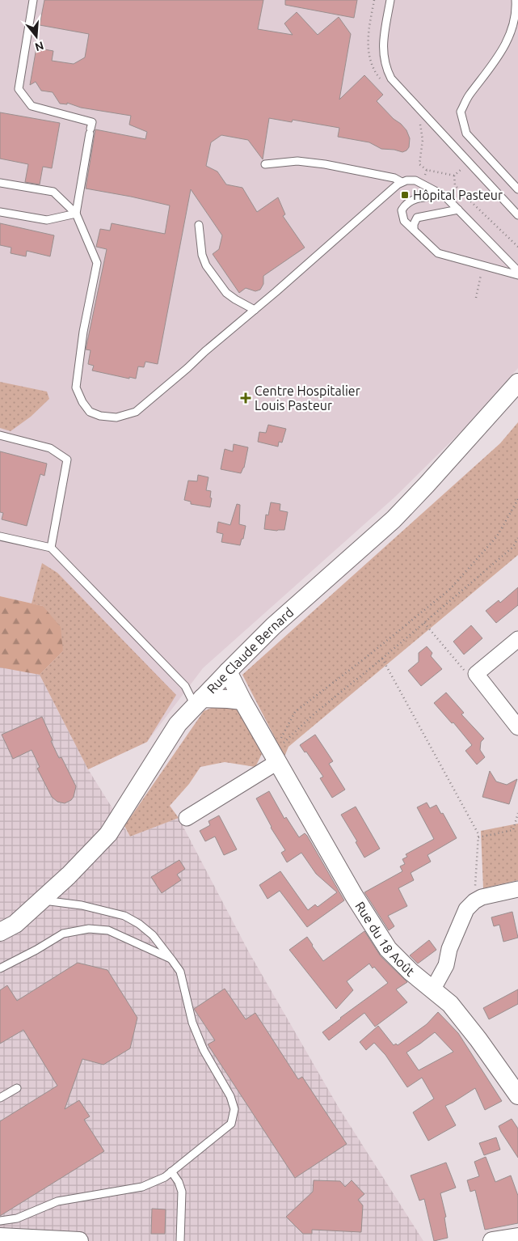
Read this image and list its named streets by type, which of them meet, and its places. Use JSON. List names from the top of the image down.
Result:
{
  "streets": {
    "street": ["Rue Claude Bernard", "Rue du 18 Août"]
  },
  "crossings": [
    ["Rue Claude Bernard", "Rue du 18 Août"]
  ],
  "places": {
    "transit": ["Hôpital Pasteur"],
    "health": ["Centre Hospitalier Louis Pasteur"]
  },
  "north": "bottom"
}
